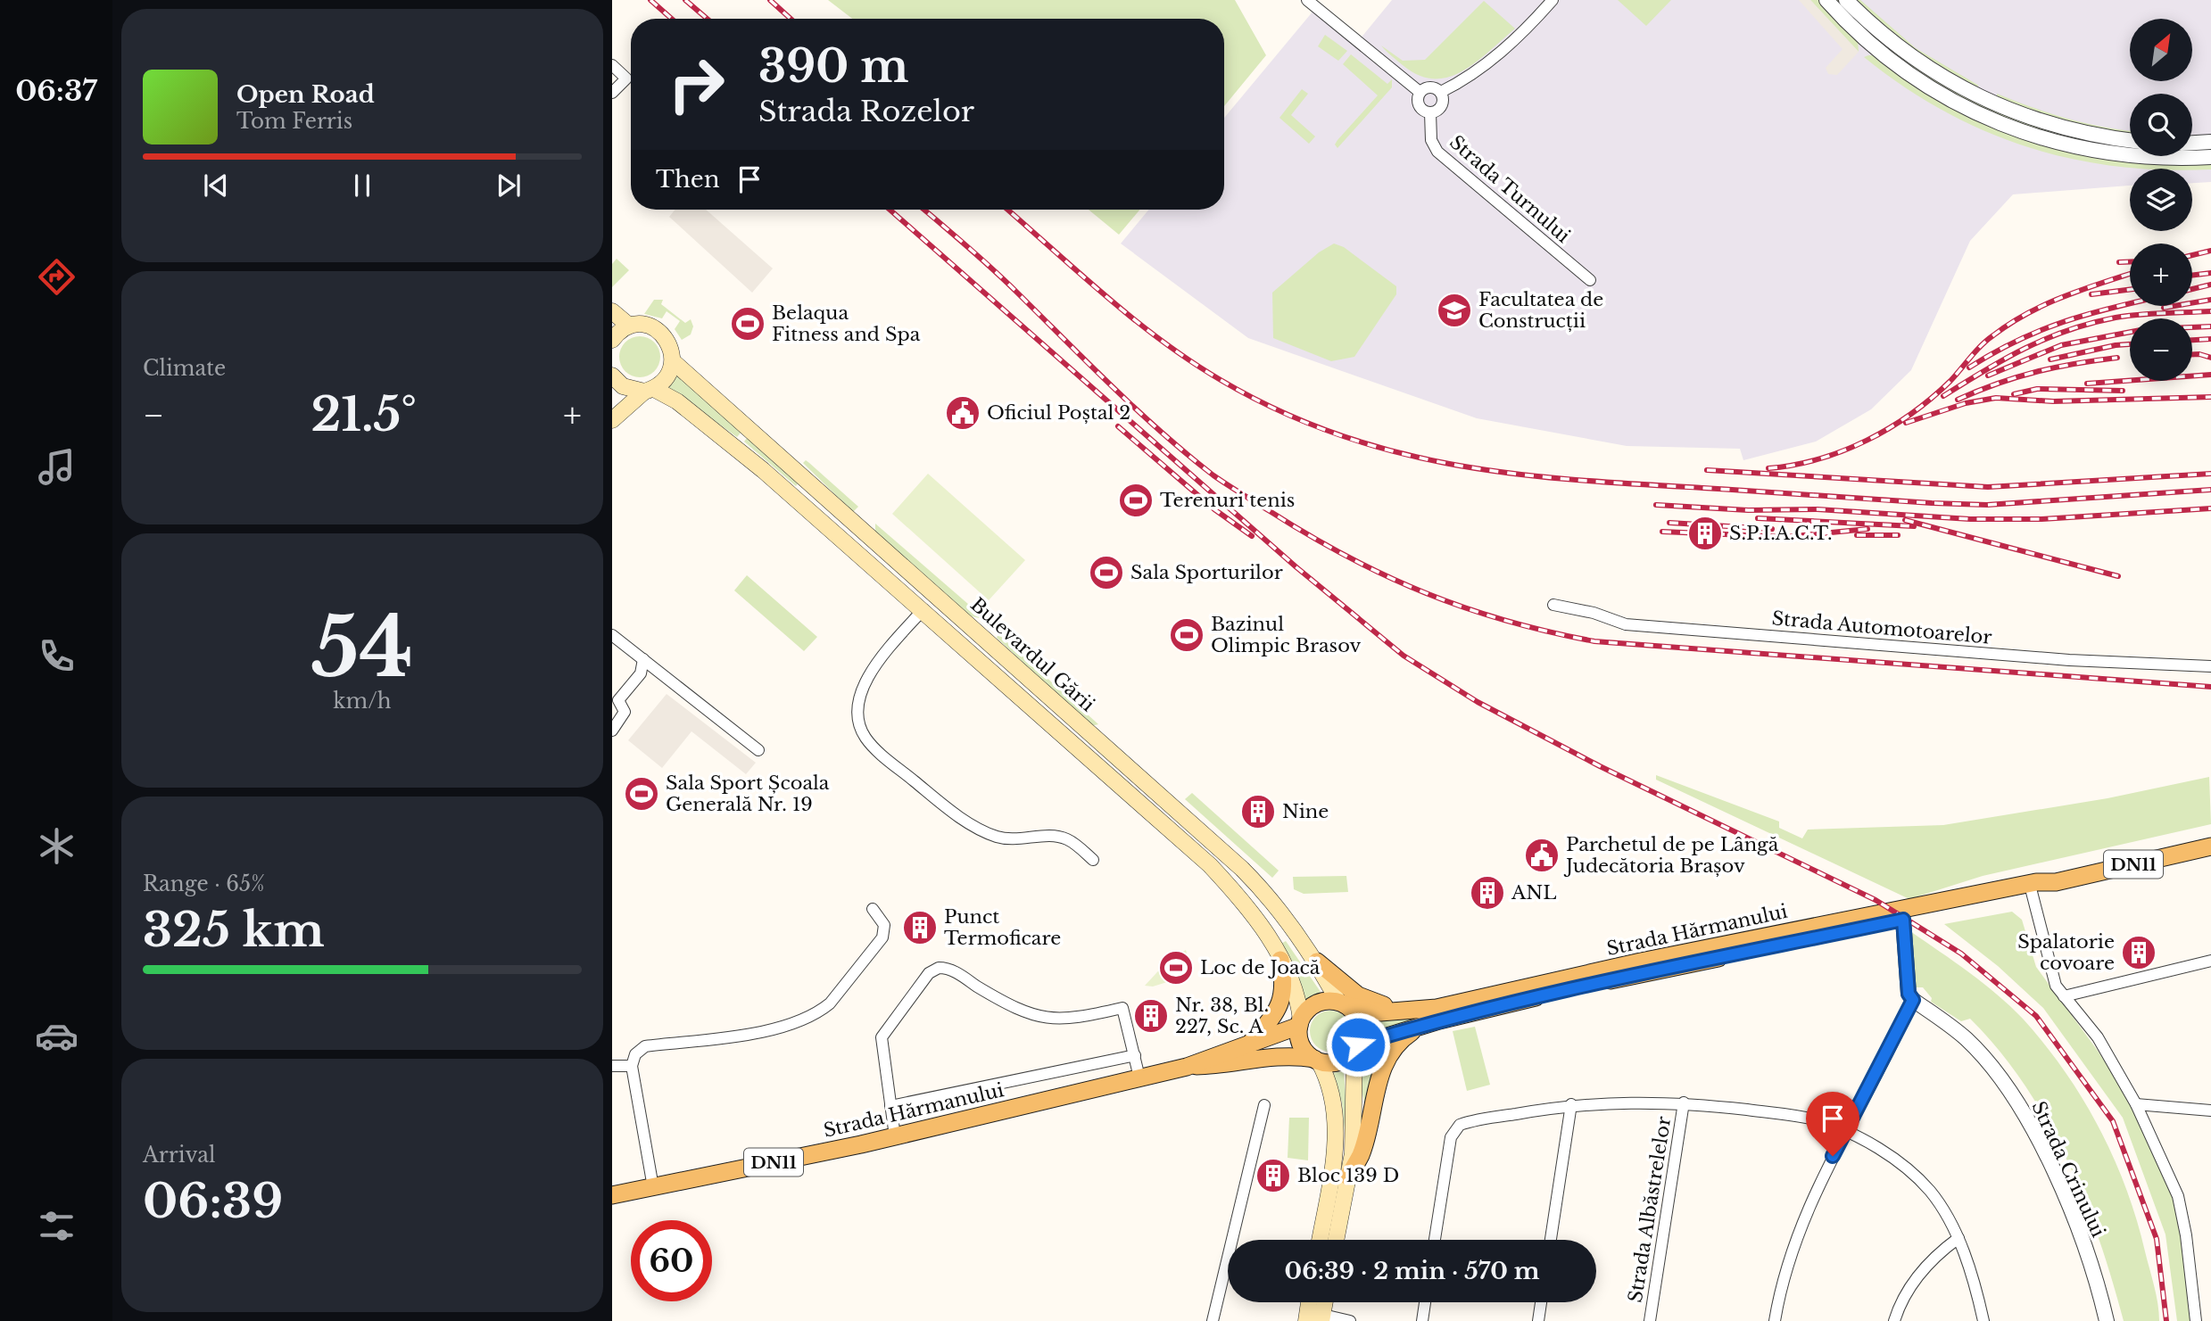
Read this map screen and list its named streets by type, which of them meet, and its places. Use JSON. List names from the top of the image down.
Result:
{
  "streets": {
    "main road": ["Bulevardul Gării", "DN11", "Strada Hărmanului"],
    "street": [
      "Strada Turnului",
      "Strada Automotoarelor",
      "Strada Crinului",
      "Strada Albăstrelelor"
    ]
  },
  "crossings": [
    ["Bulevardul Gării", "Strada Hărmanului"]
  ],
  "places": {
    "school or university": ["Facultatea de Construcții"],
    "sports": [
      "Belaqua Fitness and Spa",
      "Terenuri tenis",
      "Sala Sporturilor",
      "Bazinul Olimpic Brasov",
      "Sala Sport Școala Generală Nr. 19",
      "Loc de Joacă"
    ],
    "public building": ["Oficiul Poștal 2", "Parchetul de pe Lângă Judecătoria Brașov"],
    "building": [
      "S.P.I.A.C.T.",
      "Nine",
      "ANL",
      "Punct Termoficare",
      "Spalatorie covoare",
      "Nr. 38, Bl. 227, Sc. A",
      "Bloc 139 D"
    ]
  },
  "north": "top right",
  "page": {
    "tabs": "06:37",
    "map_buttons": ["+", "−"],
    "turn": ["390 m", "Strada Rozelor"],
    "song": ["Open Road", "Tom Ferris"],
    "then": "Then",
    "tile": [
      "Climate",
      ["54", "km/h"],
      ["Range · 65%", "325 km"],
      ["Arrival", "06:39"]
    ],
    "heat": ["−", "21.5°", "+"],
    "limit": "60",
    "trip": "06:39 · 2 min · 570 m"
  }
}
